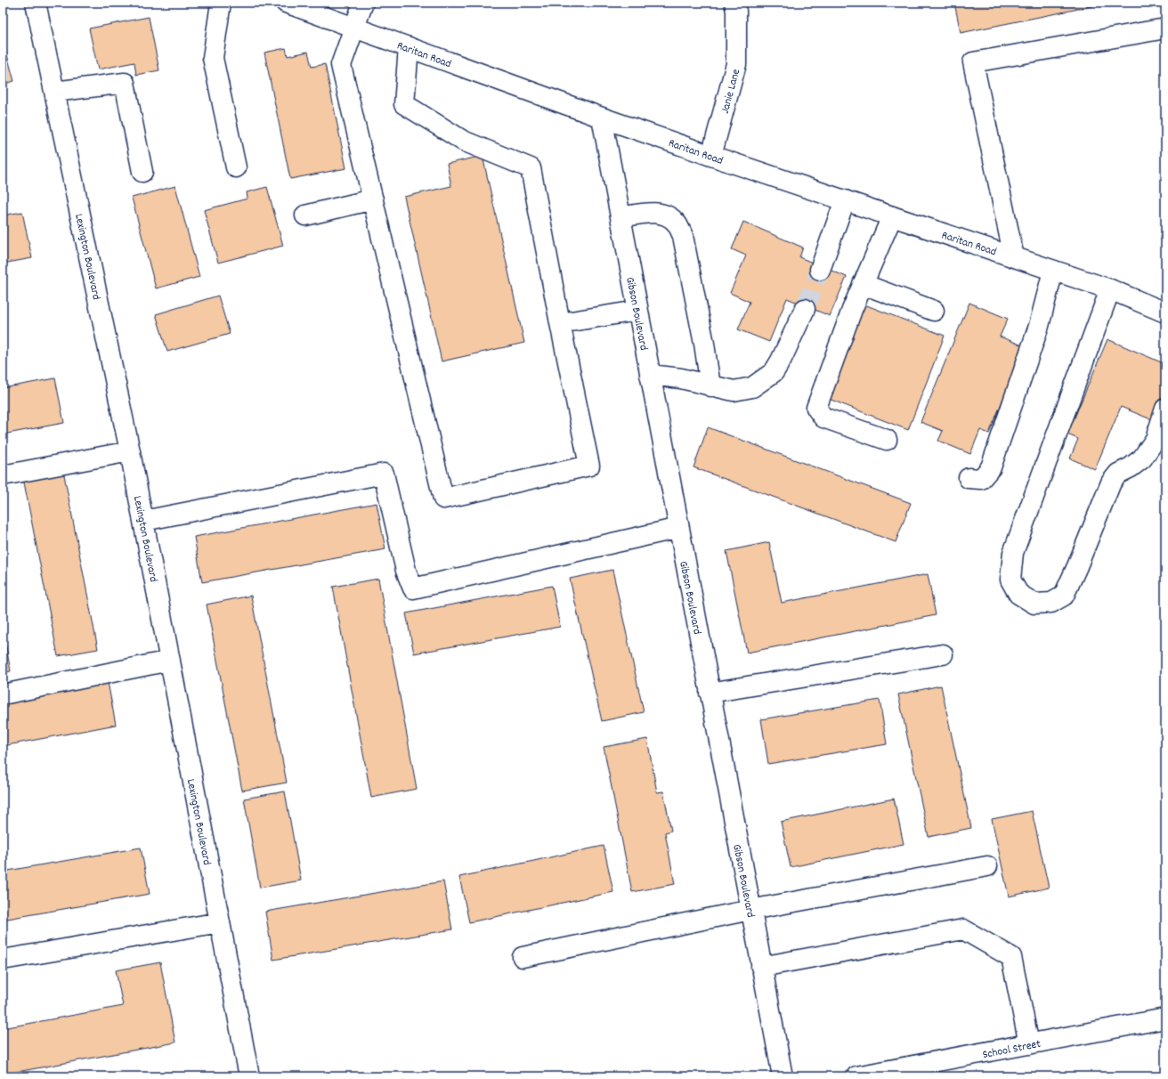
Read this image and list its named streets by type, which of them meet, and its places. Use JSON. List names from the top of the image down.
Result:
{
  "streets": {
    "street": [
      "Raritan Road",
      "Janie Lane",
      "Lexington Boulevard",
      "Gibson Boulevard",
      "School Street"
    ]
  },
  "crossings": [
    ["Raritan Road", "Janie Lane"],
    ["Raritan Road", "Gibson Boulevard"]
  ]
}
